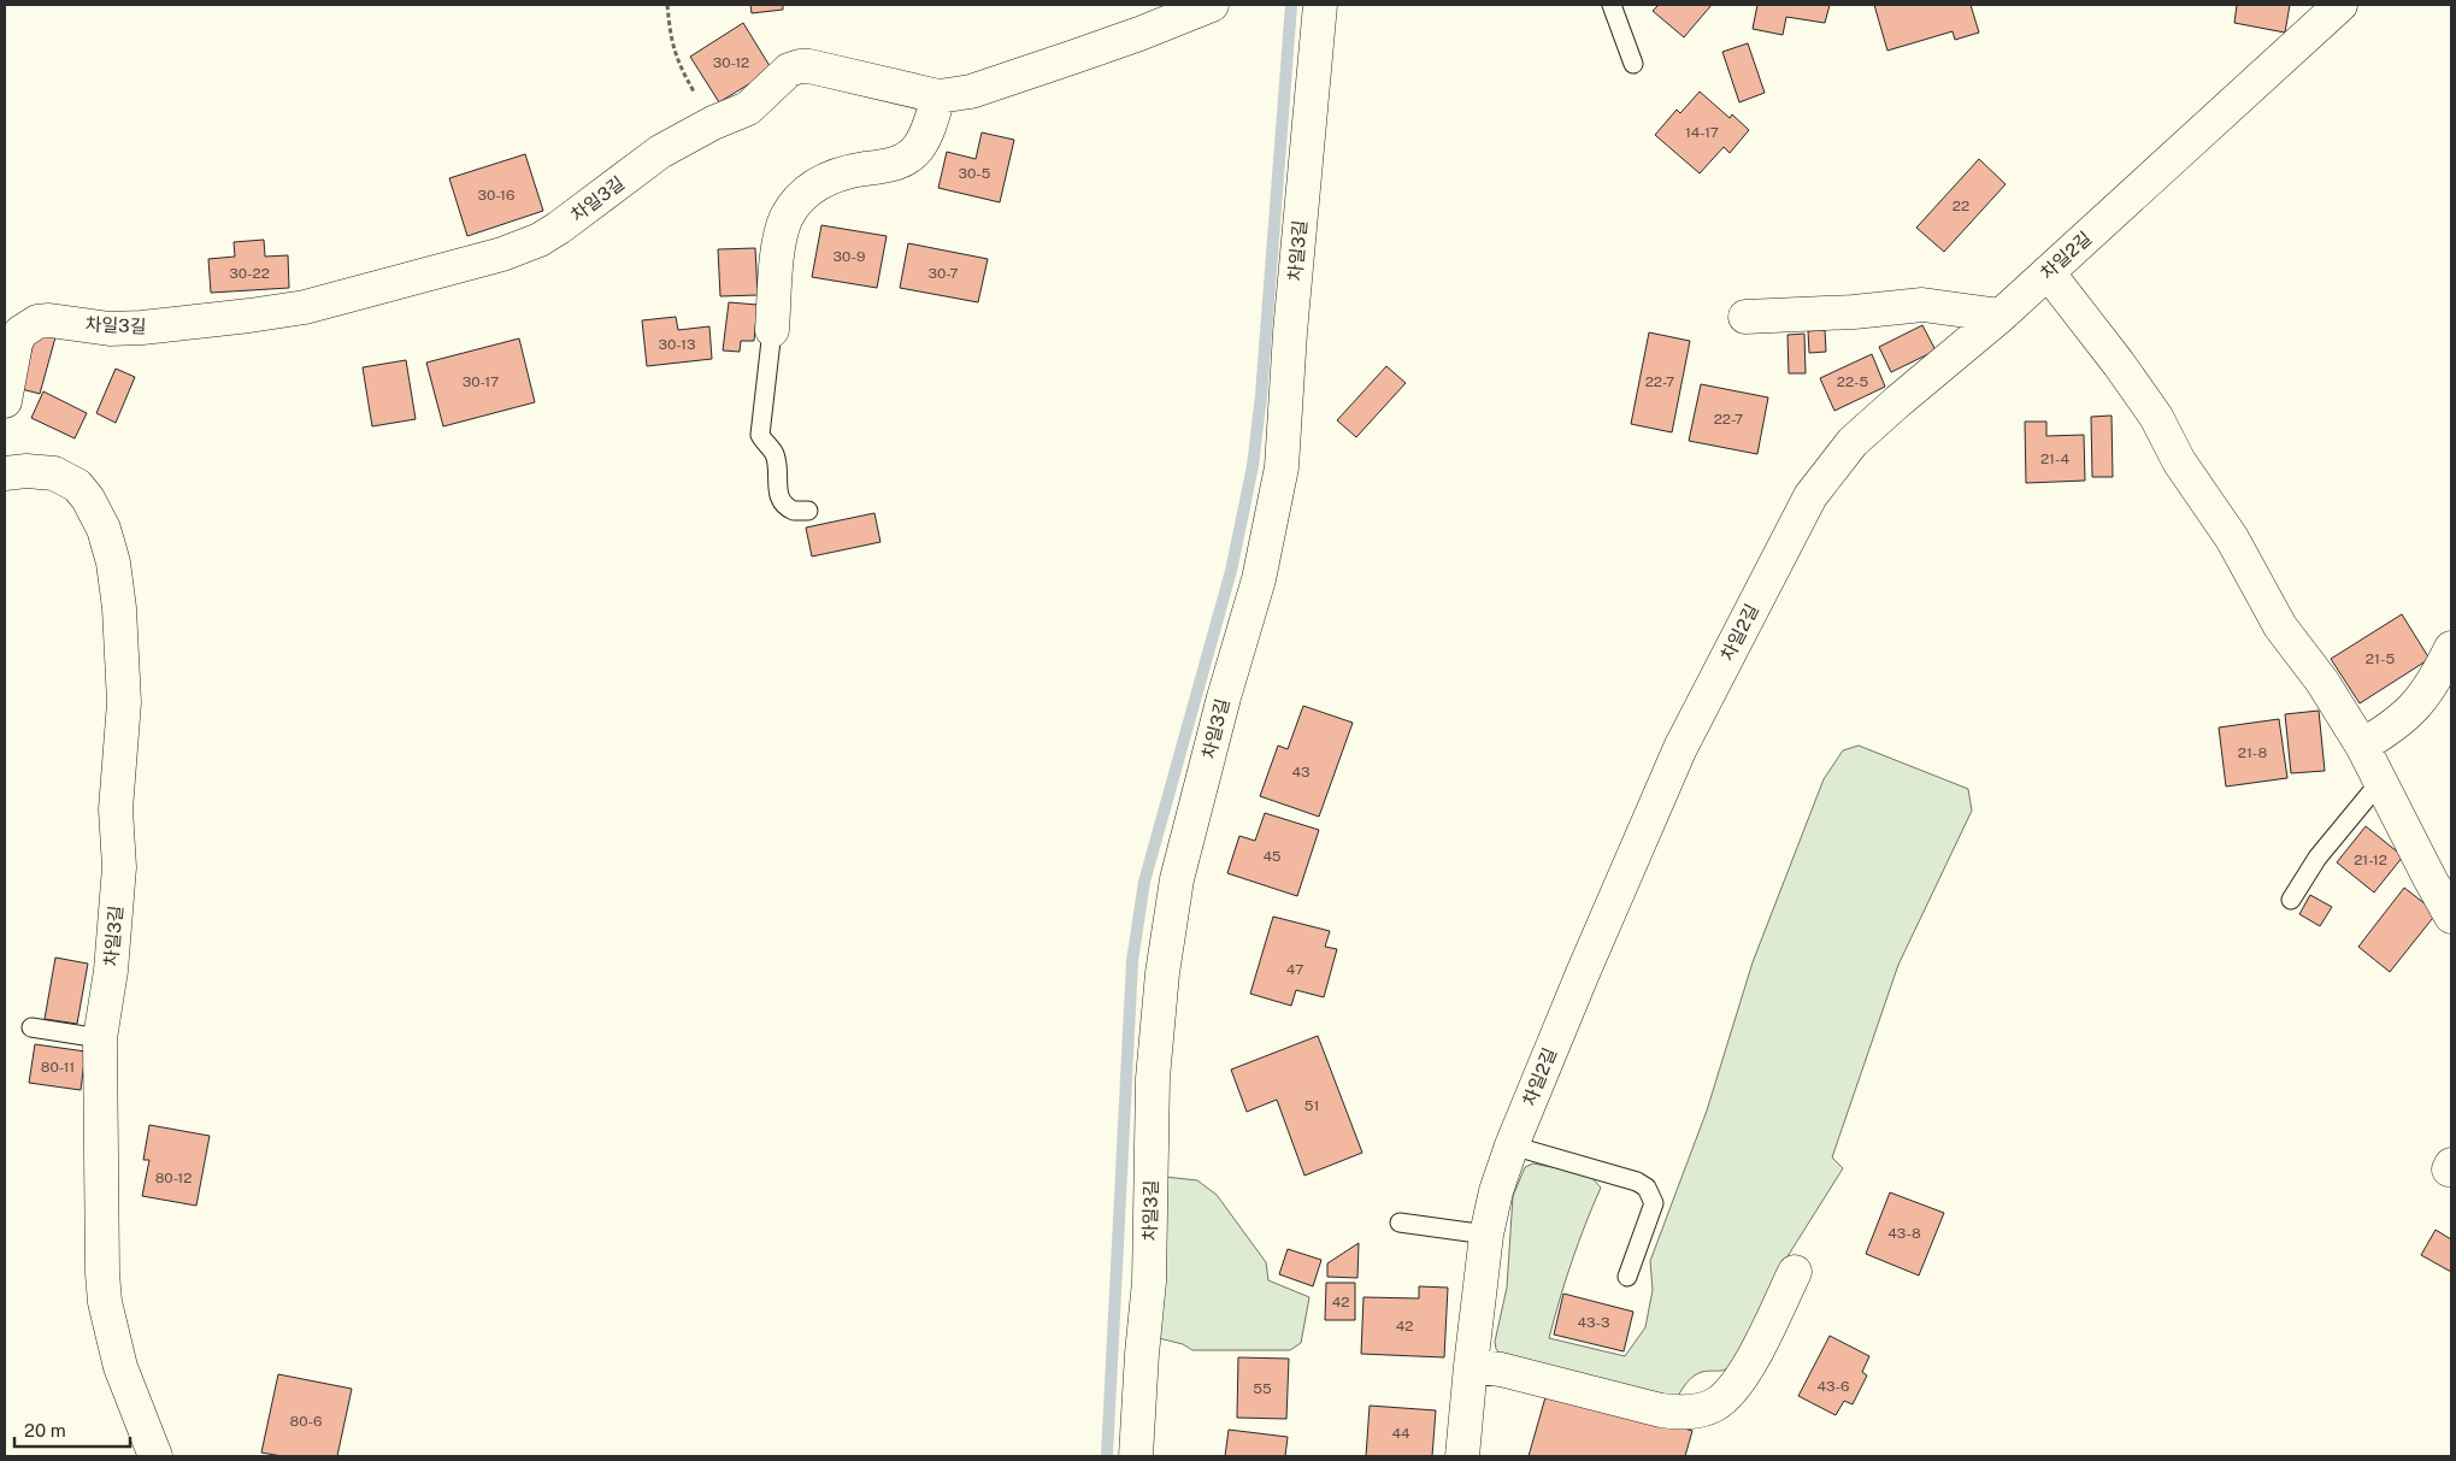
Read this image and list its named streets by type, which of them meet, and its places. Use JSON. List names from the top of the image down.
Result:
{
  "streets": {
    "street": ["차일3길", "차일2길"]
  },
  "house_numbers": [
    "30-12",
    "14-17",
    "30-5",
    "30-16",
    "22",
    "30-9",
    "30-22",
    "30-7",
    "30-13",
    "30-17",
    "22-7",
    "22-5",
    "22-7",
    "21-4",
    "21-5",
    "21-8",
    "43",
    "45",
    "21-12",
    "47",
    "80-11",
    "51",
    "80-12",
    "43-8",
    "42",
    "43-3",
    "42",
    "43-6",
    "55",
    "80-6",
    "44"
  ],
  "scale_bar": "20 m"
}
